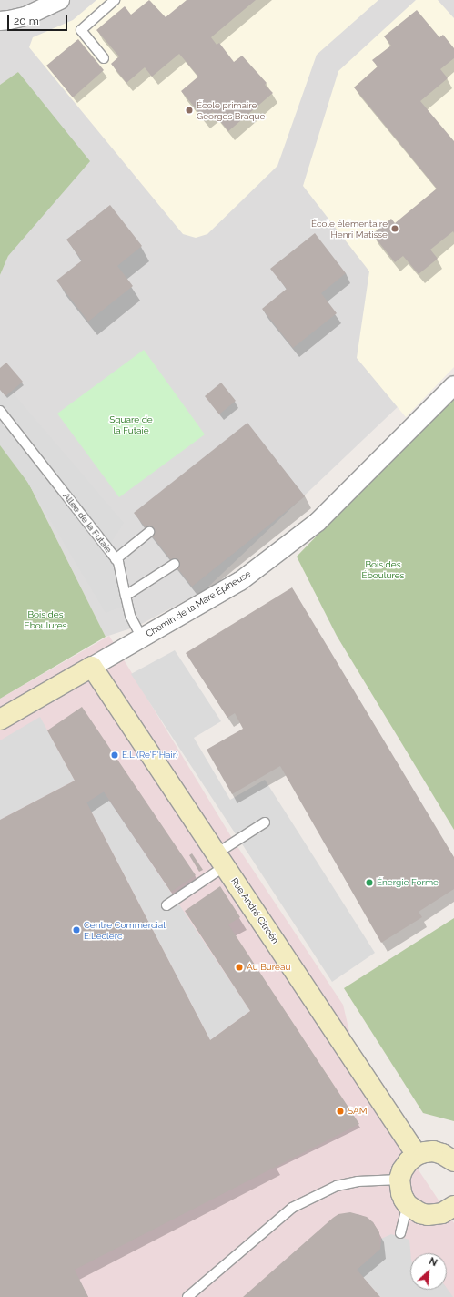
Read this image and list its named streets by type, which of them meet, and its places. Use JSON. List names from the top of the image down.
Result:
{
  "streets": {
    "main road": ["Chemin de la Mare Epineuse", "Rue André Citroën"],
    "lane": ["Allée de la Futaie"]
  },
  "crossings": [
    ["Allée de la Futaie", "Chemin de la Mare Epineuse"],
    ["Chemin de la Mare Epineuse", "Rue André Citroën"]
  ],
  "parks": ["Square de la Futaie", "Bois des Éboulures", "Bois des Eboulures"],
  "places": [
    "École primaire Georges Braque",
    "École élémentaire Henri Matisse",
    "E.L (Re'F'Hair)",
    "Énergie Forme",
    "Centre Commercial E.Leclerc",
    "Au Bureau",
    "SAM"
  ],
  "scale_bar": "20 m",
  "north": "top right"
}
